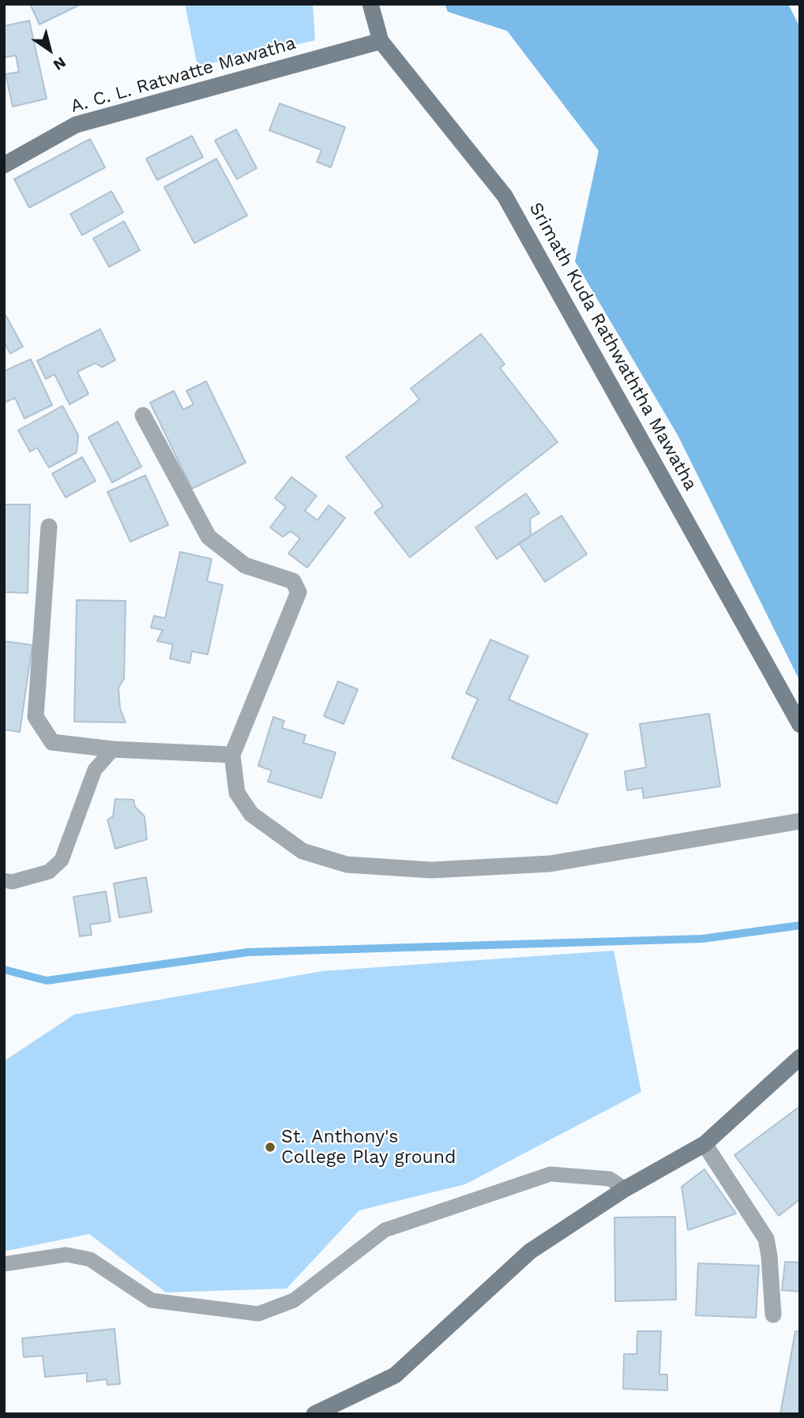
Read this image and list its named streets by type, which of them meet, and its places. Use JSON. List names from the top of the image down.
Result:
{
  "streets": {
    "street": ["A. C. L. Ratwatte Mawatha", "Srimath Kuda Rathwaththa Mawatha"]
  },
  "crossings": [
    ["A. C. L. Ratwatte Mawatha", "Srimath Kuda Rathwaththa Mawatha"]
  ],
  "places": ["St. Anthony's College Play ground"],
  "north": "bottom right"
}
